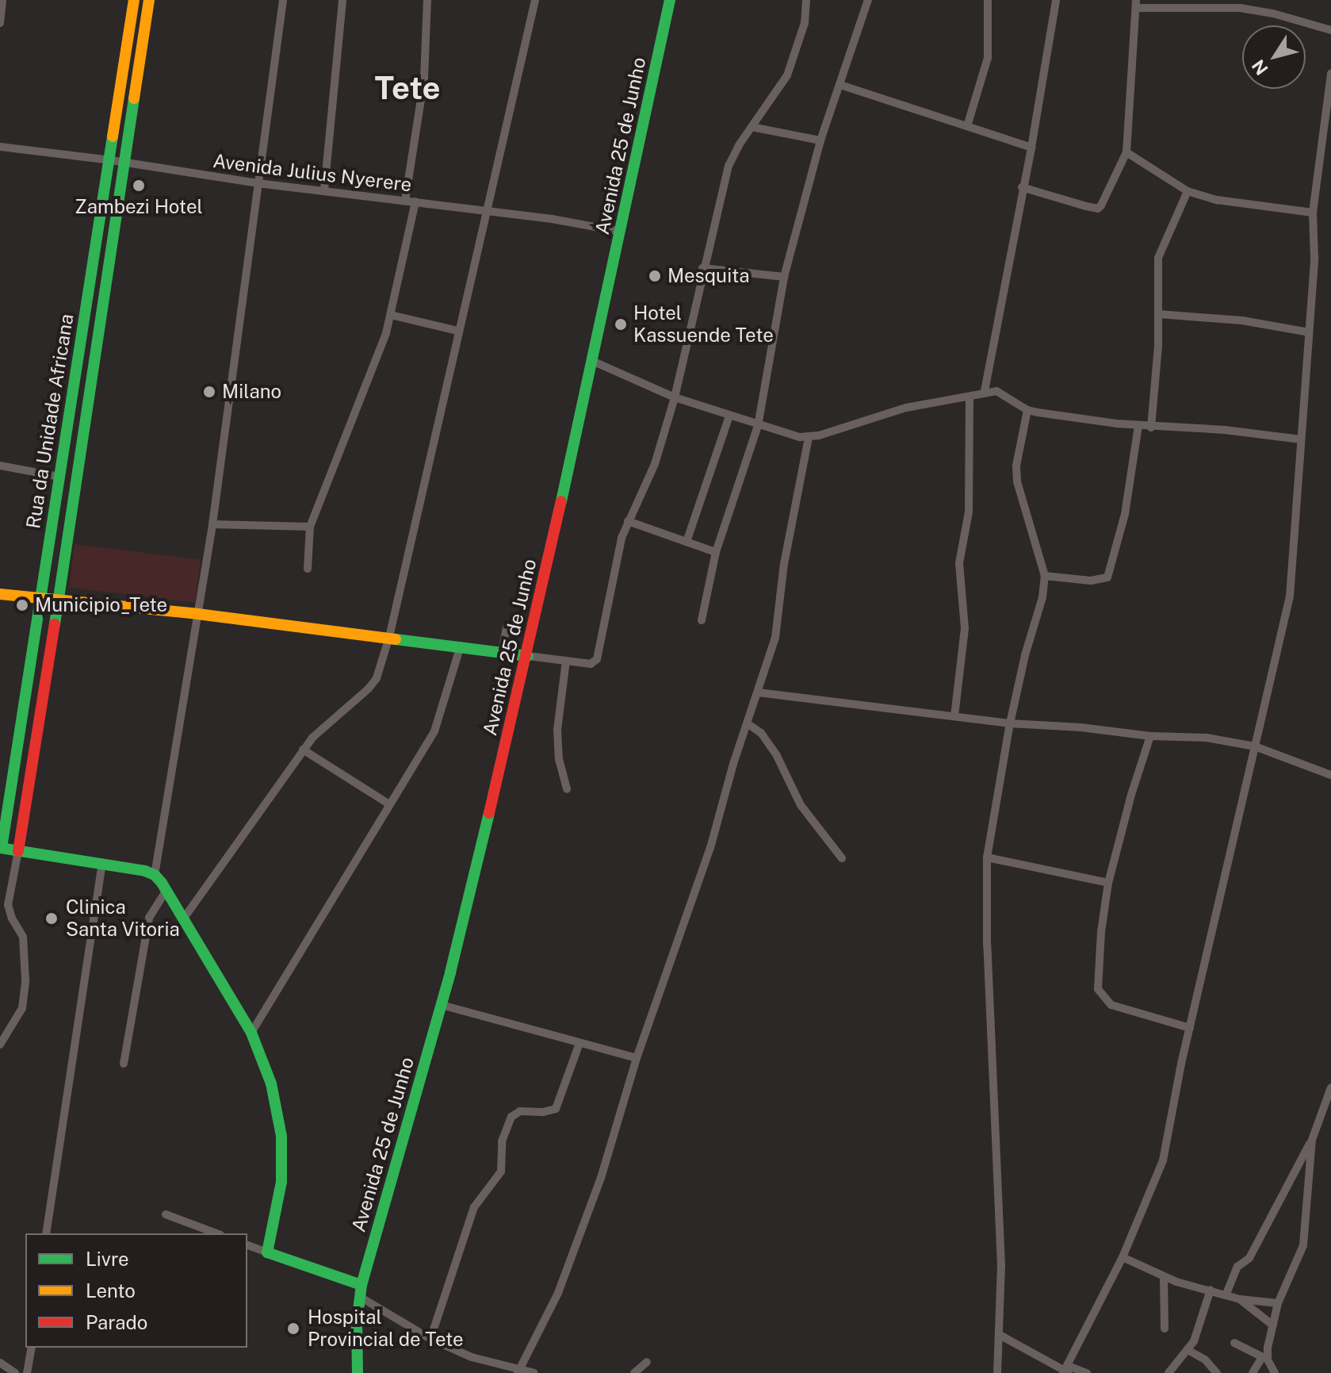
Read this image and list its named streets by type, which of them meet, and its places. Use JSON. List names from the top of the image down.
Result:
{
  "streets": {
    "street": ["Avenida 25 de Junho", "Avenida Julius Nyerere", "Rua da Unidade Africana"]
  },
  "crossings": [
    ["Avenida 25 de Junho", "Avenida Julius Nyerere"],
    ["Avenida Julius Nyerere", "Rua da Unidade Africana"]
  ],
  "districts": ["Tete"],
  "places": [
    "Zambezi Hotel",
    "Mesquita",
    "Hotel Kassuende Tete",
    "Milano",
    "Municipio_Tete",
    "Clinica Santa Vitoria",
    "Hospital Provincial de Tete"
  ],
  "legend": ["Livre", "Lento", "Parado"],
  "north": "bottom left"
}
